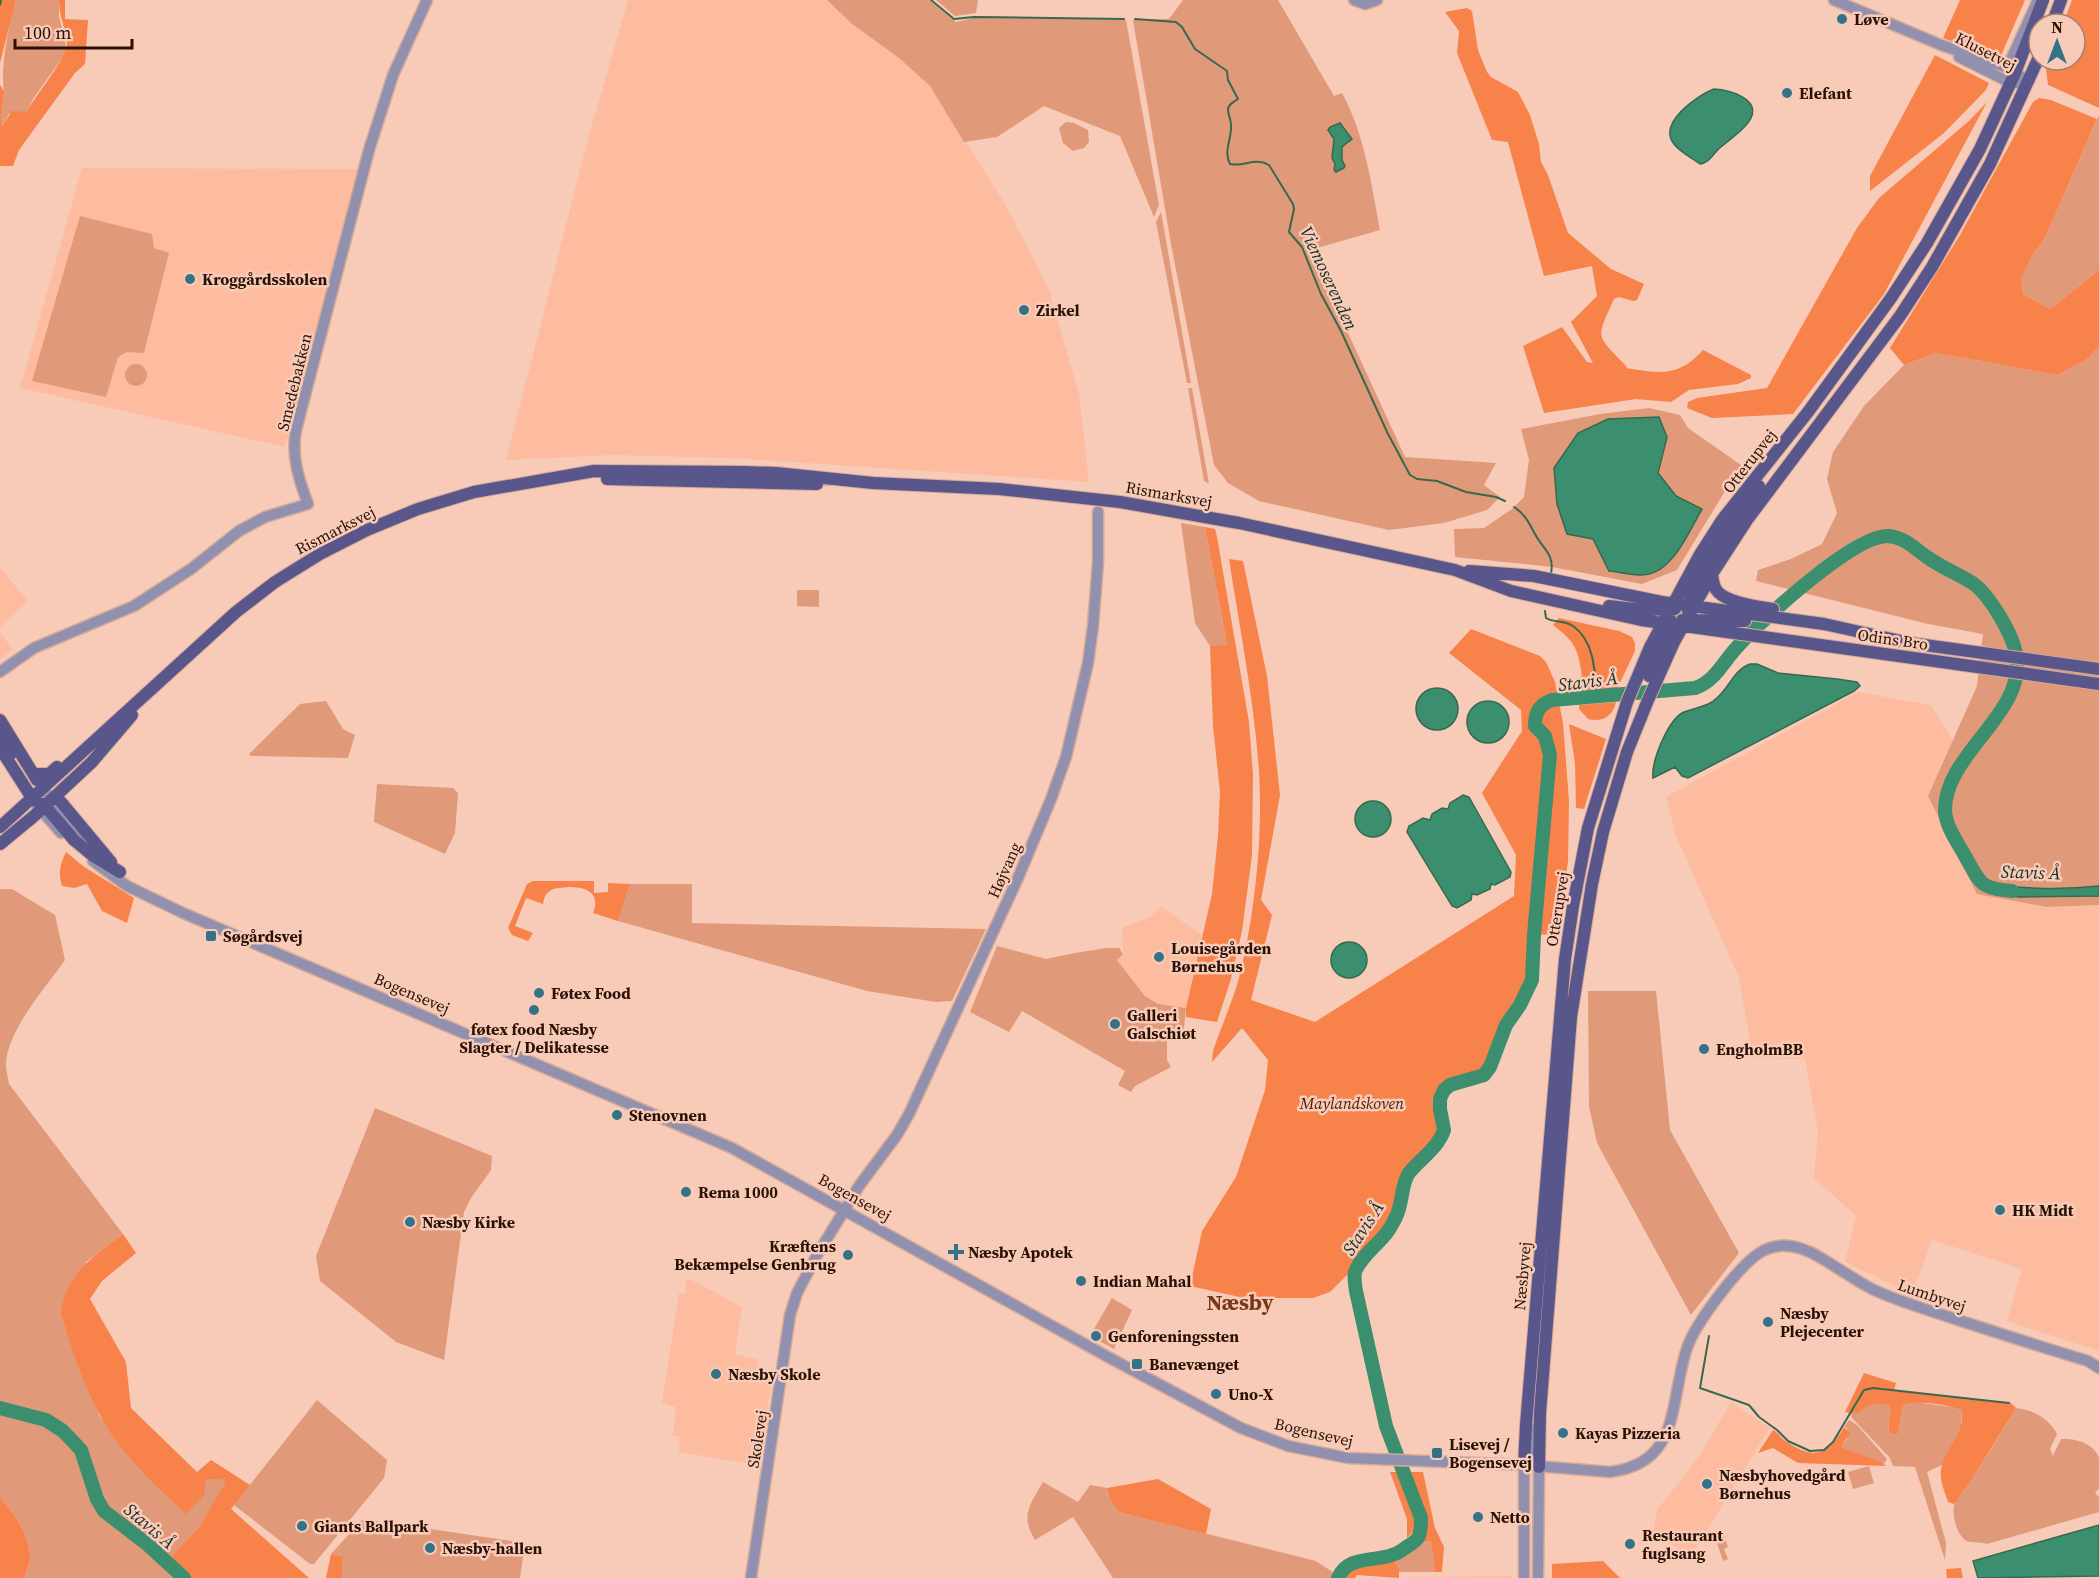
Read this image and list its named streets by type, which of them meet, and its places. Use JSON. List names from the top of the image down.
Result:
{
  "streets": {
    "main road": [
      "Otterupvej",
      "Rismarksvej",
      "Odins Bro",
      "Bogensevej",
      "Næsbyvej"
    ],
    "street": [
      "Klusetvej",
      "Smedebakken",
      "Højvang",
      "Lumbyvej",
      "Skolevej"
    ]
  },
  "crossings": [
    ["Klusetvej", "Otterupvej"],
    ["Otterupvej", "Rismarksvej"],
    ["Otterupvej", "Odins Bro"],
    ["Otterupvej", "Næsbyvej"],
    ["Rismarksvej", "Odins Bro"],
    ["Rismarksvej", "Bogensevej"],
    ["Højvang", "Bogensevej"],
    ["Højvang", "Skolevej"],
    ["Bogensevej", "Næsbyvej"],
    ["Bogensevej", "Lumbyvej"],
    ["Bogensevej", "Skolevej"]
  ],
  "districts": ["Næsby"],
  "water": ["Viemoserenden", "Stavis Å"],
  "parks": ["Maylandskoven"],
  "places": {
    "other": [
      "Løve",
      "Elefant",
      "Kroggårdsskolen",
      "Zirkel",
      "Louisegården Børnehus",
      "Føtex Food",
      "føtex food Næsby Slagter / Delikatesse",
      "Galleri Galschiøt",
      "EngholmBB",
      "Stenovnen",
      "Rema 1000",
      "HK Midt",
      "Næsby Kirke",
      "Kræftens Bekæmpelse Genbrug",
      "Indian Mahal",
      "Næsby Plejecenter",
      "Genforeningssten",
      "Næsby Skole",
      "Uno-X",
      "Kayas Pizzeria",
      "Næsbyhovedgård Børnehus",
      "Netto",
      "Giants Ballpark",
      "Restaurant fuglsang",
      "Næsby-hallen"
    ],
    "transit": ["Søgårdsvej", "Banevænget", "Lisevej / Bogensevej"],
    "health": ["Næsby Apotek"]
  },
  "scale_bar": "100 m",
  "north": "top"
}
